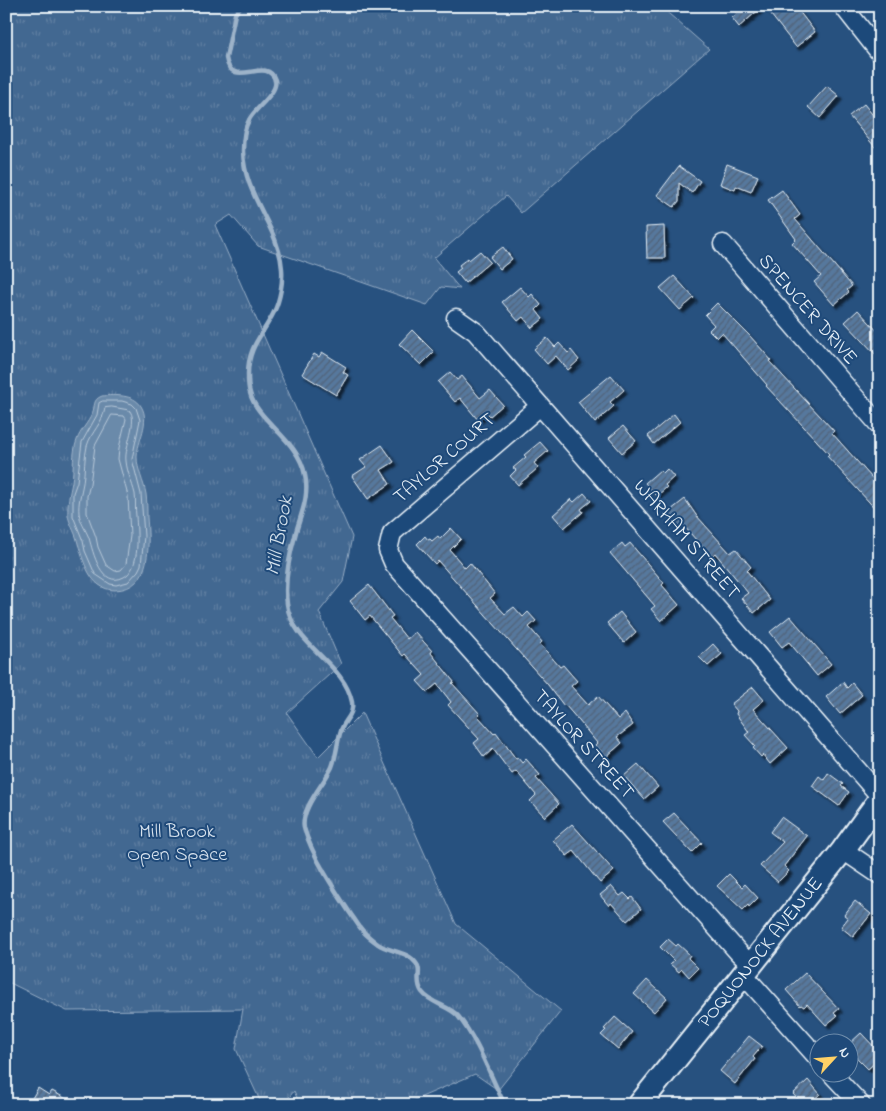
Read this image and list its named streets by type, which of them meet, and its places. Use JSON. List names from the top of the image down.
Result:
{
  "streets": {
    "main road": ["POQUONOCK AVENUE"],
    "street": [
      "SPENCER DRIVE",
      "TAYLOR COURT",
      "WARHAM STREET",
      "TAYLOR STREET"
    ]
  },
  "crossings": [
    ["TAYLOR COURT", "WARHAM STREET"],
    ["TAYLOR COURT", "TAYLOR STREET"],
    ["WARHAM STREET", "POQUONOCK AVENUE"],
    ["TAYLOR STREET", "POQUONOCK AVENUE"]
  ],
  "water": ["Mill Brook"],
  "parks": ["Mill Brook Open Space"],
  "north": "top right"
}
